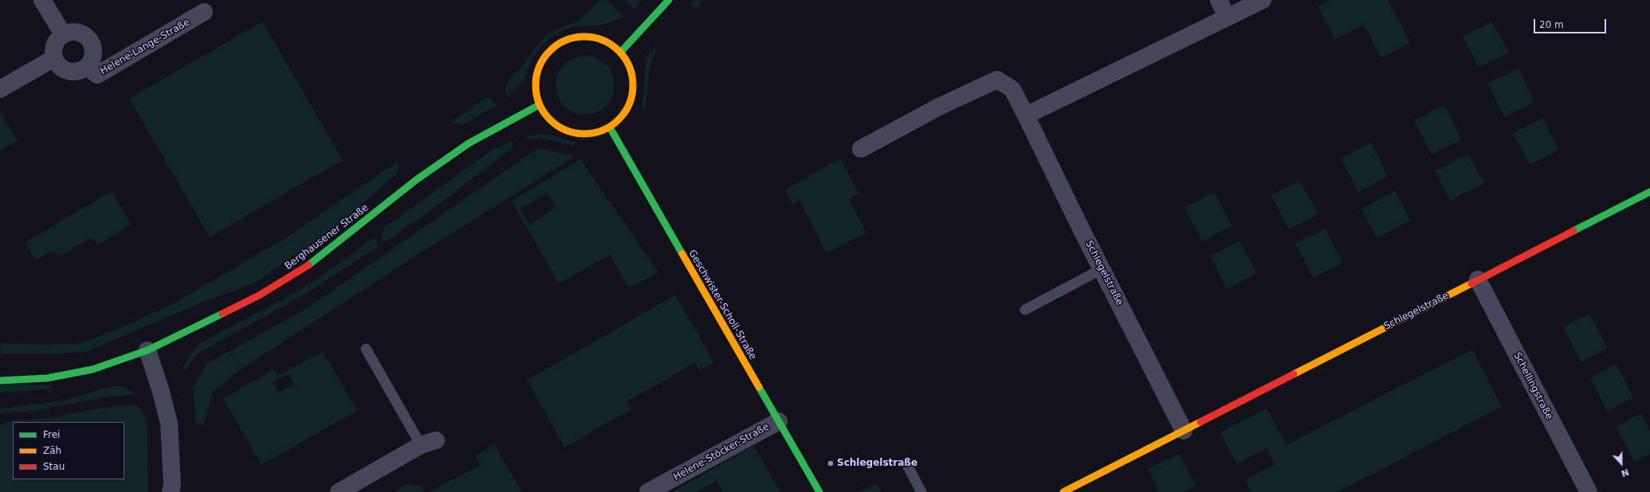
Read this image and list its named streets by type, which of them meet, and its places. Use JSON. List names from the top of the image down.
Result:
{
  "streets": {
    "street": [
      "Helene-Lange-Straße",
      "Berghausener Straße",
      "Schlegelstraße",
      "Geschwister-Scholl-Straße",
      "Schellingstraße",
      "Helene-Stöcker-Straße"
    ]
  },
  "crossings": [
    ["Berghausener Straße", "Geschwister-Scholl-Straße"],
    ["Schlegelstraße", "Schellingstraße"],
    ["Geschwister-Scholl-Straße", "Helene-Stöcker-Straße"]
  ],
  "places": ["Schlegelstraße"],
  "legend": ["Frei", "Zäh", "Stau"],
  "scale_bar": "20 m",
  "north": "bottom"
}
